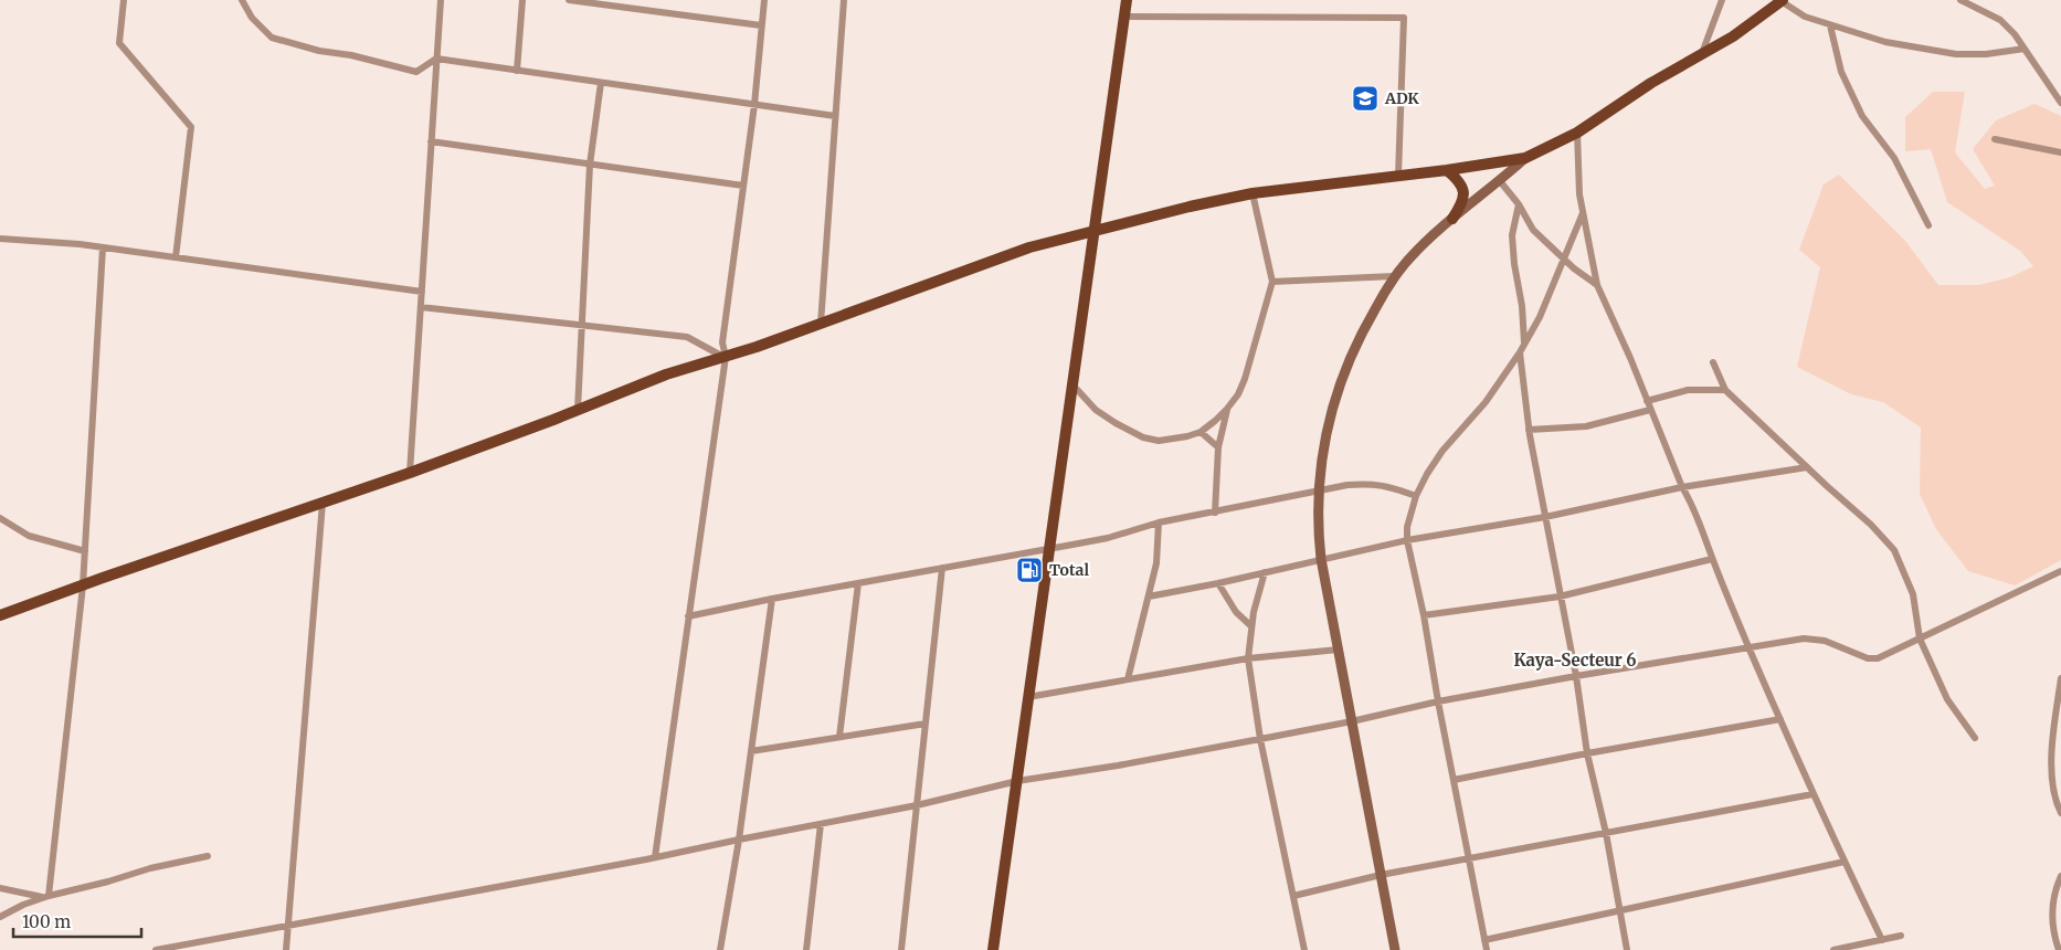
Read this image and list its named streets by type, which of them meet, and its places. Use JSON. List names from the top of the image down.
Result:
{
  "districts": ["Kaya-Secteur 6"],
  "places": {
    "school or university": ["ADK"],
    "fuel station": ["Total"]
  },
  "scale_bar": "100 m"
}
